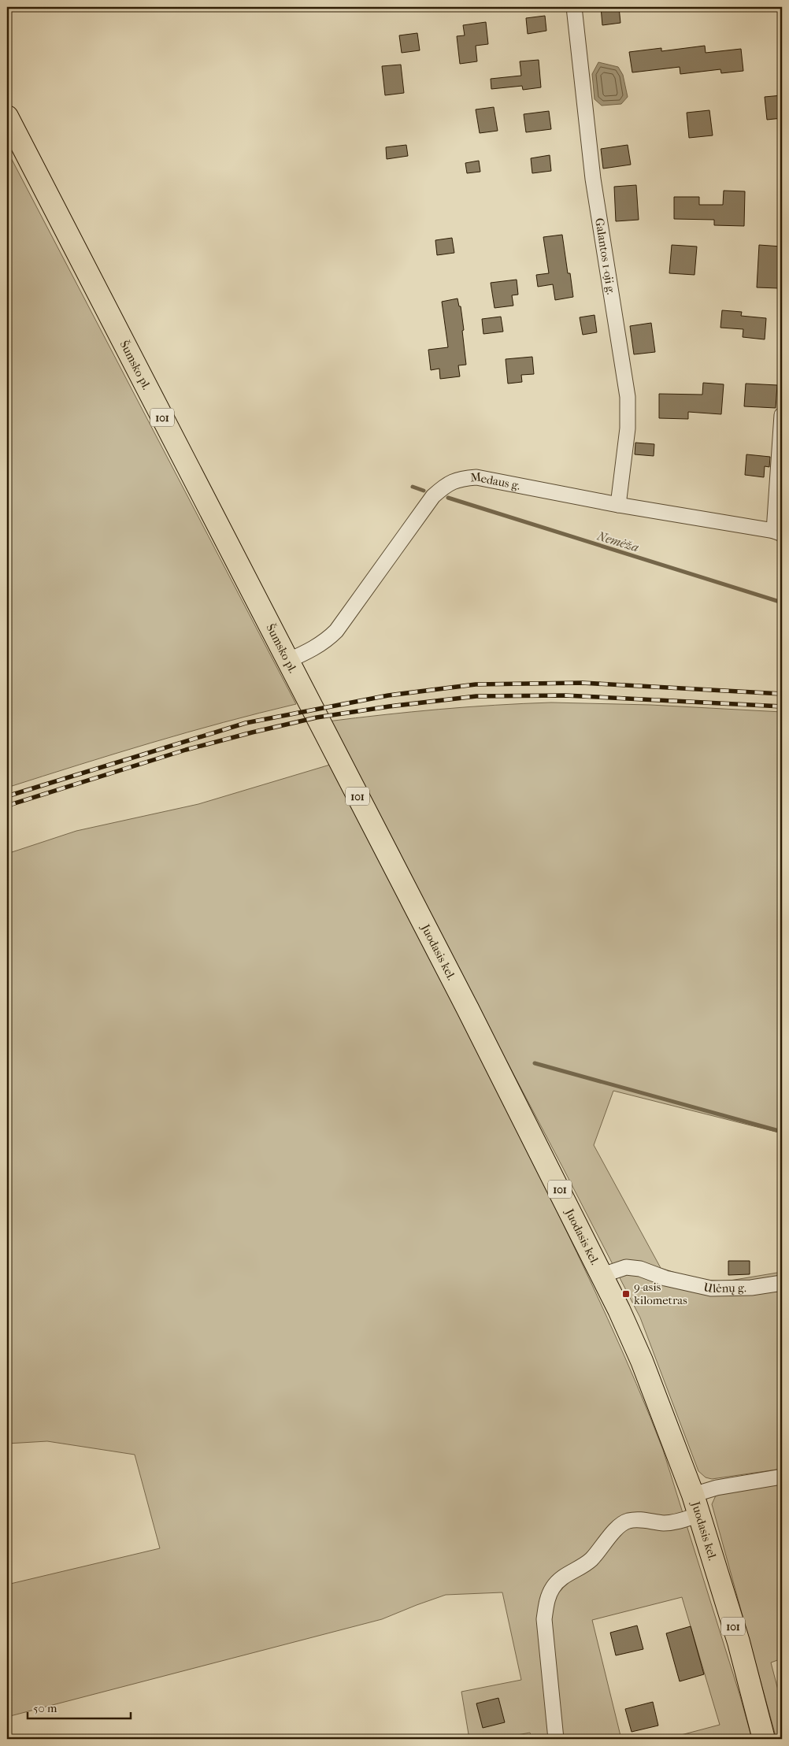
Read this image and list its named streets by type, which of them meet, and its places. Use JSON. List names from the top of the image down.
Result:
{
  "streets": {
    "main road": ["Šumsko pl.", "101", "Juodasis kel."],
    "street": ["Galantos 1-oji g.", "Medaus g.", "Ulėnų g."]
  },
  "crossings": [
    ["Galantos 1-oji g.", "Medaus g."],
    ["Šumsko pl.", "Medaus g."],
    ["Šumsko pl.", "Juodasis kel."],
    ["Juodasis kel.", "Ulėnų g."]
  ],
  "water": ["Nemėža"],
  "places": {
    "transit": ["9-asis kilometras"]
  },
  "scale_bar": "50 m"
}
